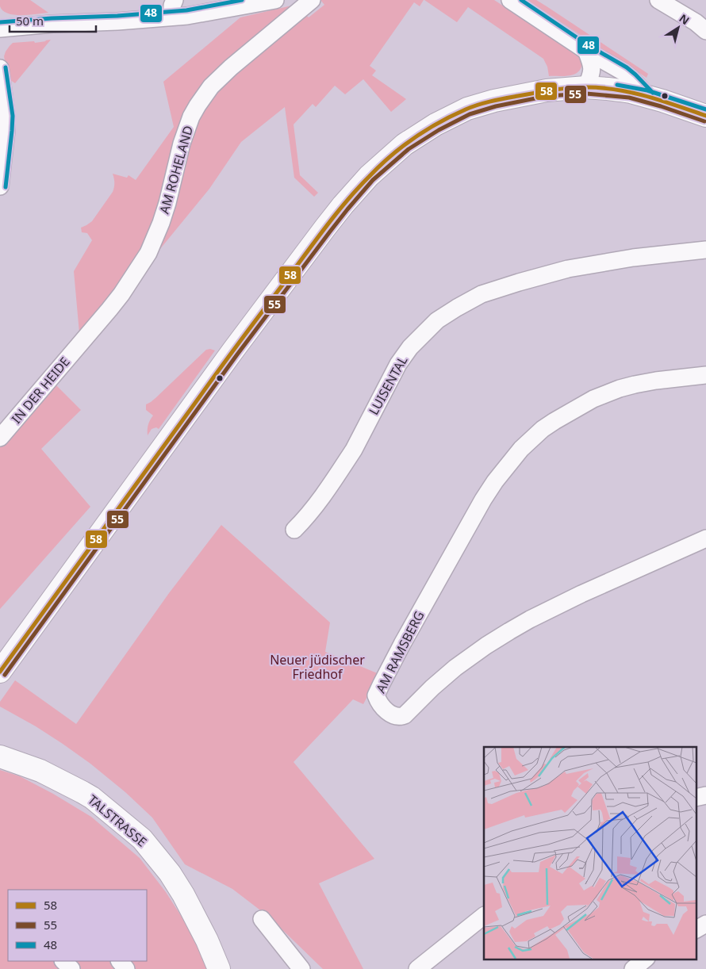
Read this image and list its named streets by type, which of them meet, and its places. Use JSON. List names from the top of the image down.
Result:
{
  "streets": {
    "main road": ["TALSTRASSE"],
    "street": [
      "AM ROHELAND",
      "LUISENTAL",
      "IN DER HEIDE",
      "AM RAMSBERG"
    ]
  },
  "crossings": [
    ["AM ROHELAND", "IN DER HEIDE"]
  ],
  "parks": ["Neuer jüdischer Friedhof"],
  "lines": ["transit line 48", "transit line 58", "transit line 55"],
  "legend": ["58", "55", "48"],
  "scale_bar": "50 m",
  "north": "top right"
}
